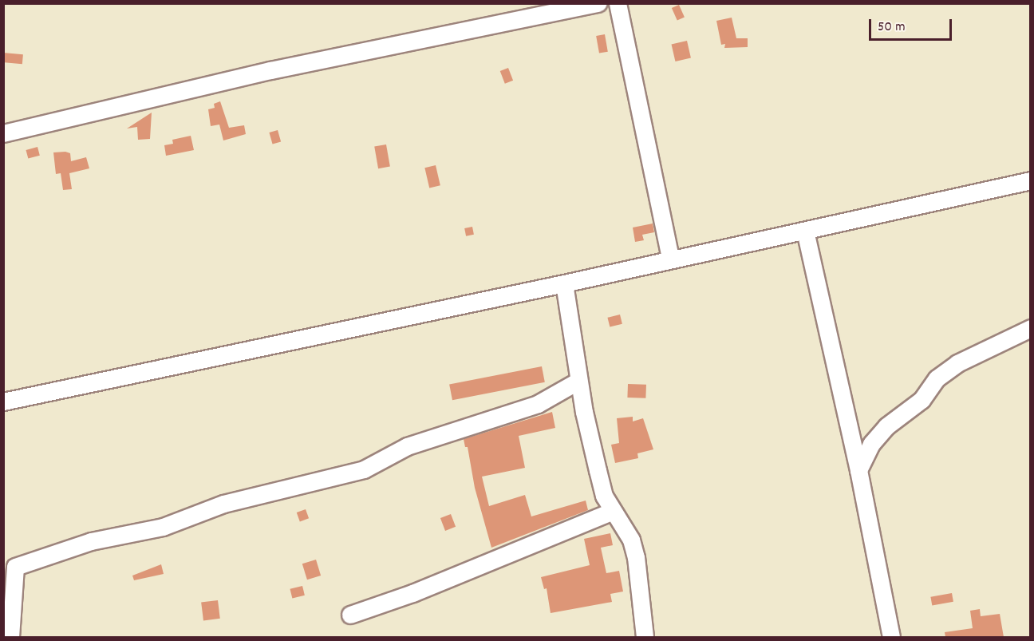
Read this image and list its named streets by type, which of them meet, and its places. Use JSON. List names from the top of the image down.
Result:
{
  "scale_bar": "50 m"
}
